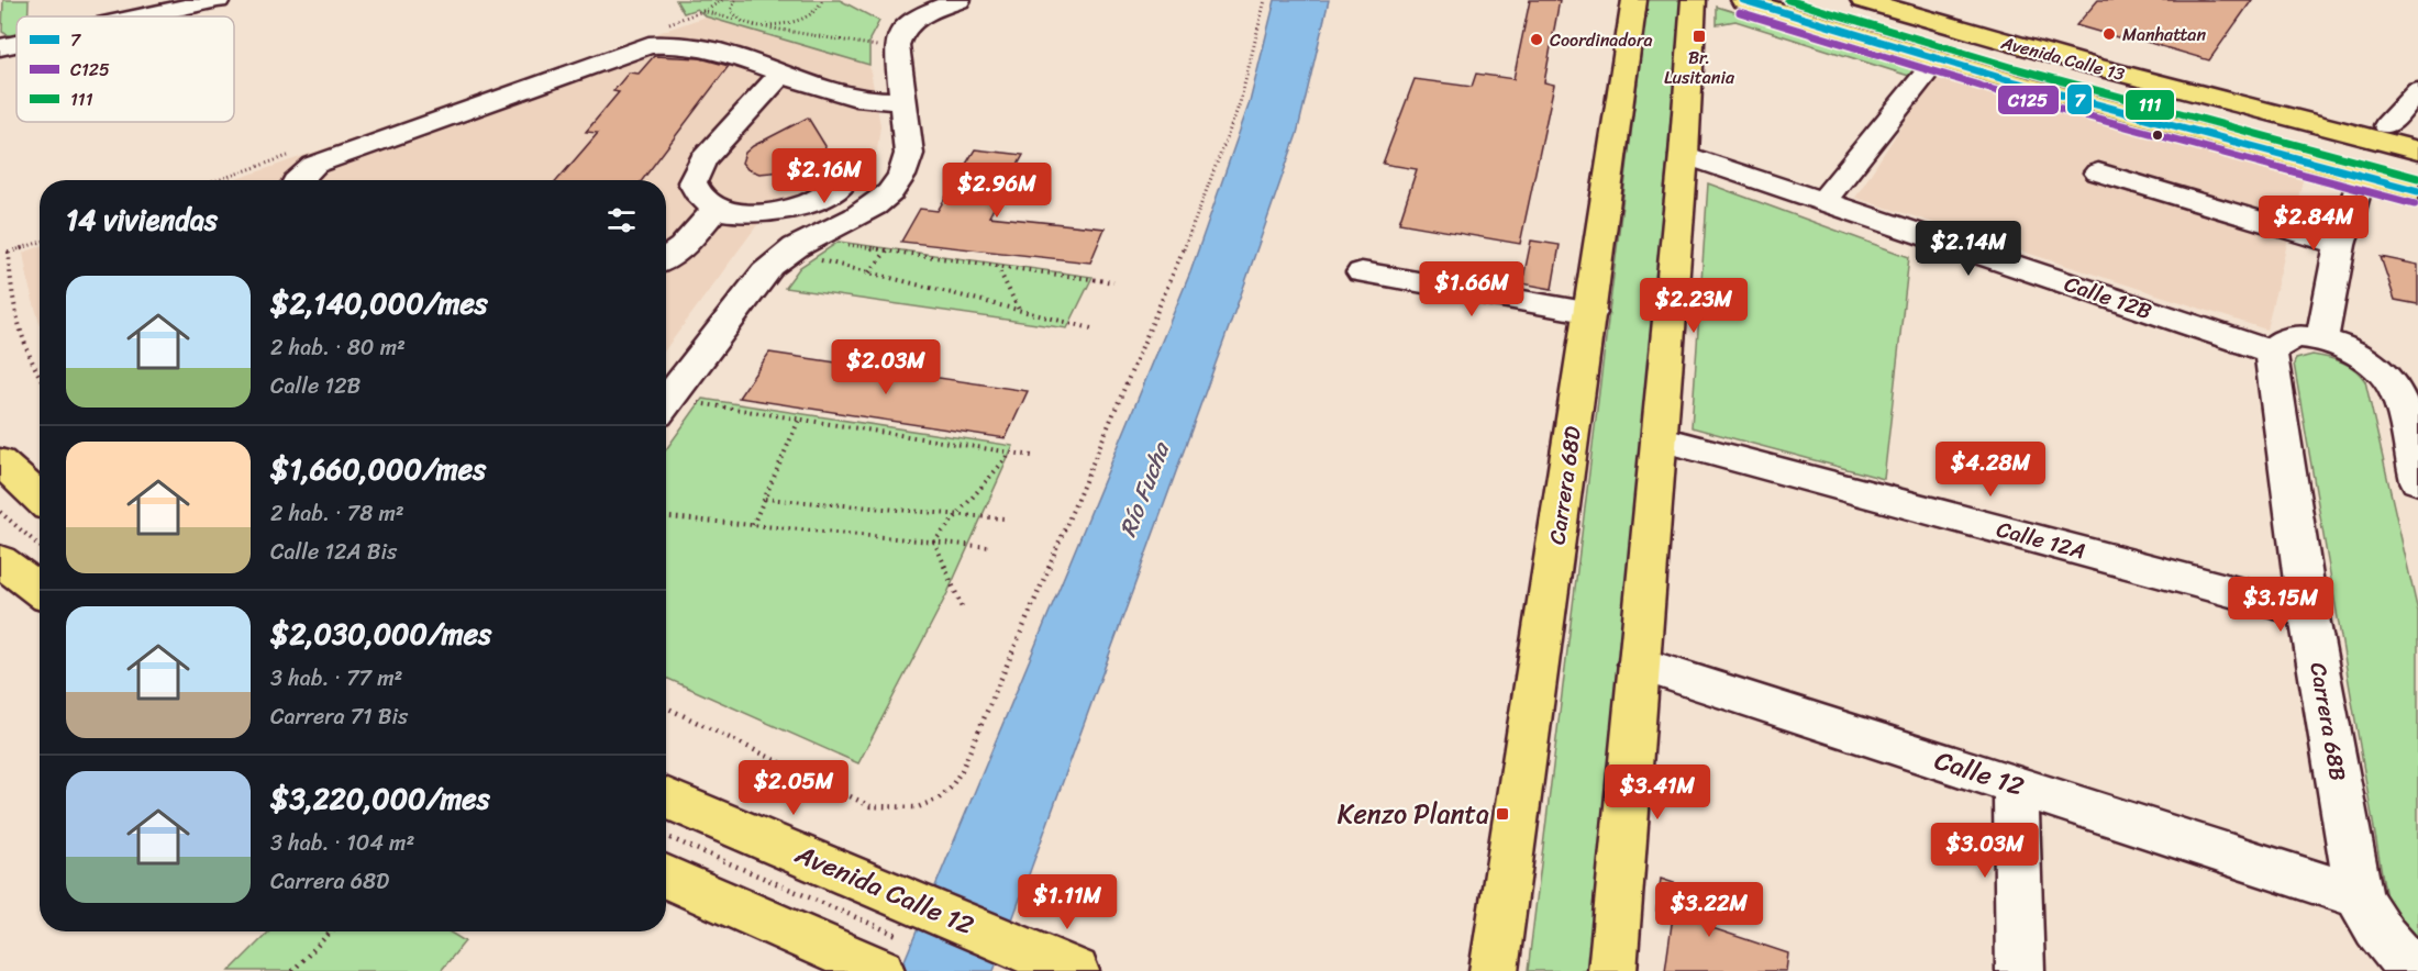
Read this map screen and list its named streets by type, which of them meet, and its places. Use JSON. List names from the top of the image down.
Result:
{
  "streets": {
    "main road": ["Avenida Calle 13", "Carrera 68D", "Avenida Calle 12"],
    "street": [
      "Calle 12B",
      "Calle 12A",
      "Carrera 68B",
      "Calle 12"
    ]
  },
  "crossings": [
    ["Calle 12B", "Carrera 68B"],
    ["Calle 12A", "Carrera 68B"],
    ["Carrera 68B", "Calle 12"]
  ],
  "water": ["Río Fucha"],
  "places": {
    "other": ["Manhattan", "Coordinadora"],
    "transit": ["Br. Lusitania", "Kenzo Planta"]
  },
  "lines": ["transit line 7", "transit line 111", "transit line C125"],
  "legend": ["7", "C125", "111"],
  "page": {
    "price": [
      "$2.16M",
      "$2.96M",
      "$2.84M",
      "$2.14M",
      "$1.66M",
      "$2.23M",
      "$2.03M",
      "$4.28M",
      "$3.15M",
      "$2.05M",
      "$3.41M",
      "$3.03M",
      "$1.11M",
      "$3.22M"
    ],
    "heading": "14 viviendas",
    "list": [
      {
        "name": "$2,140,000/mes",
        "note": "2 hab. · 80 m² · Calle 12B"
      },
      {
        "name": "$1,660,000/mes",
        "note": "2 hab. · 78 m² · Calle 12A Bis"
      },
      {
        "name": "$2,030,000/mes",
        "note": "3 hab. · 77 m² · Carrera 71 Bis"
      },
      {
        "name": "$3,220,000/mes",
        "note": "3 hab. · 104 m² · Carrera 68D"
      }
    ]
  }
}
